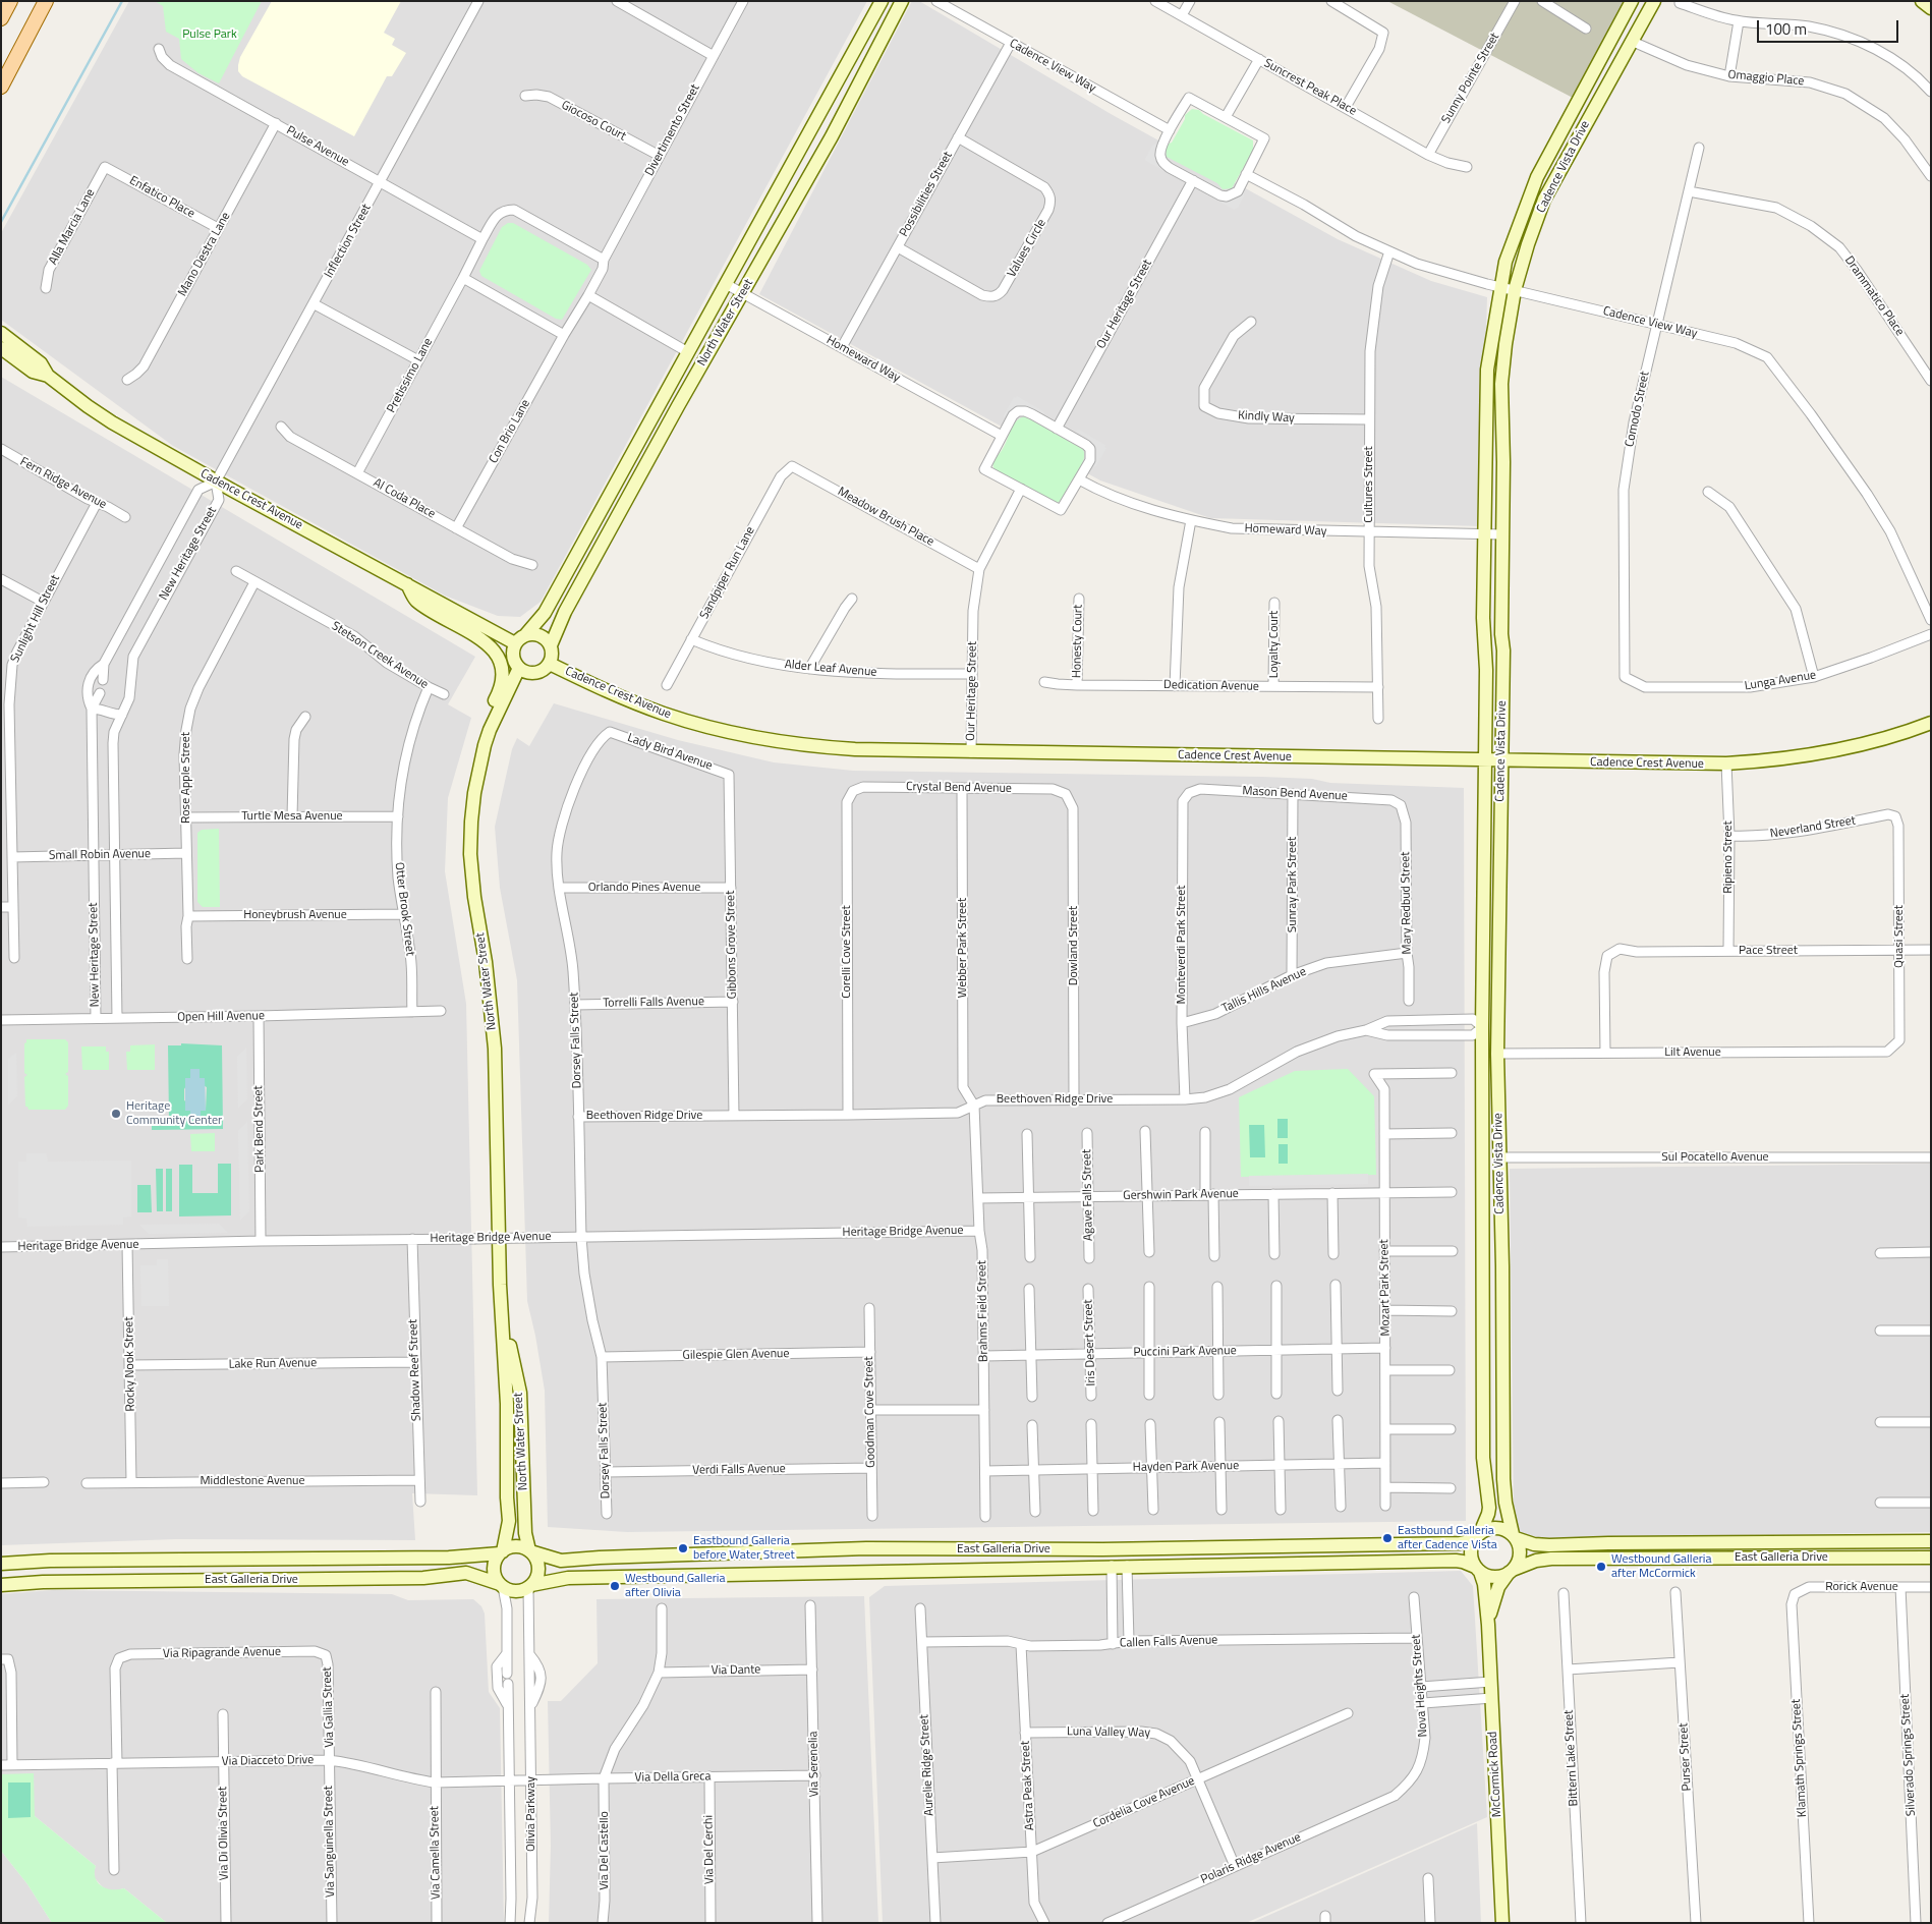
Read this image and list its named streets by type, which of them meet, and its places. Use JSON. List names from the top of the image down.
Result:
{
  "streets": {
    "street": [
      "Cadence View Way",
      "Sunny Pointe Street",
      "Omaggio Place",
      "Suncrest Peak Place",
      "Giocoso Court",
      "Divertimento Street",
      "Pulse Avenue",
      "Cadence Vista Drive",
      "Possibilities Street",
      "Enfatico Place",
      "Alla Marcia Lane",
      "Inflection Street",
      "Values Circle",
      "Mano Destra Lane",
      "Drammatico Place",
      "Our Heritage Street",
      "North Water Street",
      "Homeward Way",
      "Pretissimo Lane",
      "Comodo Street",
      "Kindly Way",
      "Con Brio Lane",
      "Fern Ridge Avenue",
      "Cultures Street",
      "Al Coda Place",
      "Cadence Crest Avenue",
      "Meadow Brush Place",
      "New Heritage Street",
      "Sandpiper Run Lane",
      "Sunlight Hill Street",
      "Honesty Court",
      "Loyalty Court",
      "Stetson Creek Avenue",
      "Alder Leaf Avenue",
      "Lunga Avenue",
      "Dedication Avenue",
      "Lady Bird Avenue",
      "Rose Apple Street",
      "Crystal Bend Avenue",
      "Mason Bend Avenue",
      "Turtle Mesa Avenue",
      "Neverland Street",
      "Small Robin Avenue",
      "Ripieno Street",
      "Sunray Park Street",
      "Orlando Pines Avenue",
      "Mary Redbud Street",
      "Otter Brook Street",
      "Honeybrush Avenue",
      "Quasi Street",
      "Gibbons Grove Street",
      "Monteverdi Park Street",
      "Dowland Street",
      "Webber Park Street",
      "Pace Street",
      "Corelli Cove Street",
      "Tallis Hills Avenue",
      "Torrelli Falls Avenue",
      "Open Hill Avenue",
      "Dorsey Falls Street",
      "Lilt Avenue",
      "Beethoven Ridge Drive",
      "Park Bend Street",
      "Sul Pocatello Avenue",
      "Agave Falls Street",
      "Gershwin Park Avenue",
      "Heritage Bridge Avenue",
      "Mozart Park Street",
      "Brahms Field Street",
      "Iris Desert Street",
      "Puccini Park Avenue",
      "Gilespie Glen Avenue",
      "Rocky Nook Street",
      "Lake Run Avenue",
      "Shadow Reef Street",
      "Goodman Cove Street",
      "Hayden Park Avenue",
      "Verdi Falls Avenue",
      "Middlestone Avenue",
      "East Galleria Drive",
      "Rorick Avenue",
      "Callen Falls Avenue",
      "Via Ripagrande Avenue",
      "Via Dante",
      "Nova Heights Street",
      "Via Gallia Street",
      "Luna Valley Way",
      "Silverado Springs Street",
      "Purser Street",
      "Bittern Lake Street",
      "Klamath Springs Street",
      "Via Diacceto Drive",
      "Via Serenelia",
      "Aurelie Ridge Street",
      "McCormick Road",
      "Via Della Greca",
      "Astra Peak Street",
      "Cordelia Cove Avenue",
      "Olivia Parkway",
      "Via Di Olivia Street",
      "Via Sanguinella Street",
      "Via Del Cerchi",
      "Via Del Castello",
      "Via Camella Street",
      "Polaris Ridge Avenue"
    ]
  },
  "crossings": [
    ["Cadence View Way", "Cadence Vista Drive"],
    ["Cadence View Way", "Possibilities Street"],
    ["Cadence View Way", "Comodo Street"],
    ["Cadence View Way", "Cultures Street"],
    ["Sunny Pointe Street", "Suncrest Peak Place"],
    ["Omaggio Place", "Cadence Vista Drive"],
    ["Giocoso Court", "Divertimento Street"],
    ["Pulse Avenue", "Inflection Street"],
    ["Pulse Avenue", "Mano Destra Lane"],
    ["Cadence Vista Drive", "Homeward Way"],
    ["Cadence Vista Drive", "Cadence Crest Avenue"],
    ["Cadence Vista Drive", "Lilt Avenue"],
    ["Cadence Vista Drive", "Beethoven Ridge Drive"],
    ["Cadence Vista Drive", "Sul Pocatello Avenue"],
    ["Cadence Vista Drive", "East Galleria Drive"],
    ["Cadence Vista Drive", "McCormick Road"],
    ["Possibilities Street", "Values Circle"],
    ["Possibilities Street", "Homeward Way"],
    ["Enfatico Place", "Alla Marcia Lane"],
    ["Enfatico Place", "Mano Destra Lane"],
    ["Inflection Street", "Cadence Crest Avenue"],
    ["Inflection Street", "New Heritage Street"],
    ["Drammatico Place", "Comodo Street"],
    ["Our Heritage Street", "Cadence Crest Avenue"],
    ["Our Heritage Street", "Meadow Brush Place"],
    ["Our Heritage Street", "Alder Leaf Avenue"],
    ["North Water Street", "Homeward Way"],
    ["North Water Street", "Cadence Crest Avenue"],
    ["North Water Street", "East Galleria Drive"],
    ["North Water Street", "Olivia Parkway"],
    ["Homeward Way", "Cultures Street"],
    ["Pretissimo Lane", "Al Coda Place"],
    ["Comodo Street", "Lunga Avenue"],
    ["Kindly Way", "Cultures Street"],
    ["Con Brio Lane", "Al Coda Place"],
    ["Fern Ridge Avenue", "Sunlight Hill Street"],
    ["Cultures Street", "Dedication Avenue"],
    ["Cadence Crest Avenue", "New Heritage Street"],
    ["Cadence Crest Avenue", "Ripieno Street"],
    ["Meadow Brush Place", "Sandpiper Run Lane"],
    ["New Heritage Street", "Small Robin Avenue"],
    ["New Heritage Street", "Open Hill Avenue"],
    ["Sandpiper Run Lane", "Alder Leaf Avenue"],
    ["Sunlight Hill Street", "Small Robin Avenue"],
    ["Honesty Court", "Dedication Avenue"],
    ["Loyalty Court", "Dedication Avenue"],
    ["Stetson Creek Avenue", "Rose Apple Street"],
    ["Stetson Creek Avenue", "Otter Brook Street"],
    ["Lady Bird Avenue", "Gibbons Grove Street"],
    ["Lady Bird Avenue", "Dorsey Falls Street"],
    ["Rose Apple Street", "Turtle Mesa Avenue"],
    ["Rose Apple Street", "Small Robin Avenue"],
    ["Rose Apple Street", "Honeybrush Avenue"],
    ["Crystal Bend Avenue", "Dowland Street"],
    ["Crystal Bend Avenue", "Webber Park Street"],
    ["Crystal Bend Avenue", "Corelli Cove Street"],
    ["Mason Bend Avenue", "Sunray Park Street"],
    ["Mason Bend Avenue", "Mary Redbud Street"],
    ["Mason Bend Avenue", "Monteverdi Park Street"],
    ["Turtle Mesa Avenue", "Otter Brook Street"],
    ["Neverland Street", "Ripieno Street"],
    ["Neverland Street", "Quasi Street"],
    ["Ripieno Street", "Pace Street"],
    ["Sunray Park Street", "Tallis Hills Avenue"],
    ["Orlando Pines Avenue", "Gibbons Grove Street"],
    ["Orlando Pines Avenue", "Dorsey Falls Street"],
    ["Mary Redbud Street", "Tallis Hills Avenue"],
    ["Otter Brook Street", "Honeybrush Avenue"],
    ["Otter Brook Street", "Open Hill Avenue"],
    ["Quasi Street", "Pace Street"],
    ["Quasi Street", "Lilt Avenue"],
    ["Gibbons Grove Street", "Torrelli Falls Avenue"],
    ["Gibbons Grove Street", "Beethoven Ridge Drive"],
    ["Monteverdi Park Street", "Tallis Hills Avenue"],
    ["Monteverdi Park Street", "Beethoven Ridge Drive"],
    ["Dowland Street", "Beethoven Ridge Drive"],
    ["Webber Park Street", "Beethoven Ridge Drive"],
    ["Webber Park Street", "Brahms Field Street"],
    ["Pace Street", "Lilt Avenue"],
    ["Corelli Cove Street", "Beethoven Ridge Drive"],
    ["Torrelli Falls Avenue", "Dorsey Falls Street"],
    ["Open Hill Avenue", "Park Bend Street"],
    ["Dorsey Falls Street", "Beethoven Ridge Drive"],
    ["Dorsey Falls Street", "Heritage Bridge Avenue"],
    ["Dorsey Falls Street", "Gilespie Glen Avenue"],
    ["Dorsey Falls Street", "Verdi Falls Avenue"],
    ["Beethoven Ridge Drive", "Brahms Field Street"],
    ["Park Bend Street", "Heritage Bridge Avenue"],
    ["Agave Falls Street", "Gershwin Park Avenue"],
    ["Gershwin Park Avenue", "Mozart Park Street"],
    ["Gershwin Park Avenue", "Brahms Field Street"],
    ["Heritage Bridge Avenue", "Brahms Field Street"],
    ["Heritage Bridge Avenue", "Rocky Nook Street"],
    ["Heritage Bridge Avenue", "Shadow Reef Street"],
    ["Mozart Park Street", "Puccini Park Avenue"],
    ["Mozart Park Street", "Hayden Park Avenue"],
    ["Brahms Field Street", "Puccini Park Avenue"],
    ["Brahms Field Street", "Hayden Park Avenue"],
    ["Iris Desert Street", "Puccini Park Avenue"],
    ["Gilespie Glen Avenue", "Goodman Cove Street"],
    ["Rocky Nook Street", "Lake Run Avenue"],
    ["Rocky Nook Street", "Middlestone Avenue"],
    ["Lake Run Avenue", "Shadow Reef Street"],
    ["Shadow Reef Street", "Middlestone Avenue"],
    ["Goodman Cove Street", "Verdi Falls Avenue"],
    ["East Galleria Drive", "McCormick Road"],
    ["East Galleria Drive", "Olivia Parkway"],
    ["Rorick Avenue", "Silverado Springs Street"],
    ["Rorick Avenue", "Klamath Springs Street"],
    ["Callen Falls Avenue", "Nova Heights Street"],
    ["Callen Falls Avenue", "Aurelie Ridge Street"],
    ["Callen Falls Avenue", "Astra Peak Street"],
    ["Via Ripagrande Avenue", "Via Gallia Street"],
    ["Via Ripagrande Avenue", "Via Diacceto Drive"],
    ["Via Dante", "Via Serenelia"],
    ["Nova Heights Street", "Polaris Ridge Avenue"],
    ["Via Gallia Street", "Via Diacceto Drive"],
    ["Via Gallia Street", "Via Sanguinella Street"],
    ["Luna Valley Way", "Astra Peak Street"],
    ["Luna Valley Way", "Cordelia Cove Avenue"],
    ["Luna Valley Way", "Polaris Ridge Avenue"],
    ["Via Diacceto Drive", "Via Della Greca"],
    ["Via Diacceto Drive", "Olivia Parkway"],
    ["Via Diacceto Drive", "Via Di Olivia Street"],
    ["Via Diacceto Drive", "Via Sanguinella Street"],
    ["Via Diacceto Drive", "Via Camella Street"],
    ["Via Serenelia", "Via Della Greca"],
    ["Aurelie Ridge Street", "Cordelia Cove Avenue"],
    ["Via Della Greca", "Olivia Parkway"],
    ["Via Della Greca", "Via Del Cerchi"],
    ["Via Della Greca", "Via Del Castello"],
    ["Astra Peak Street", "Cordelia Cove Avenue"]
  ],
  "parks": ["Pulse Park"],
  "places": [
    "Heritage Community Center",
    "Eastbound Galleria after Cadence Vista",
    "Eastbound Galleria before Water Street",
    "Westbound Galleria after McCormick",
    "Westbound Galleria after Olivia"
  ],
  "scale_bar": "100 m"
}
